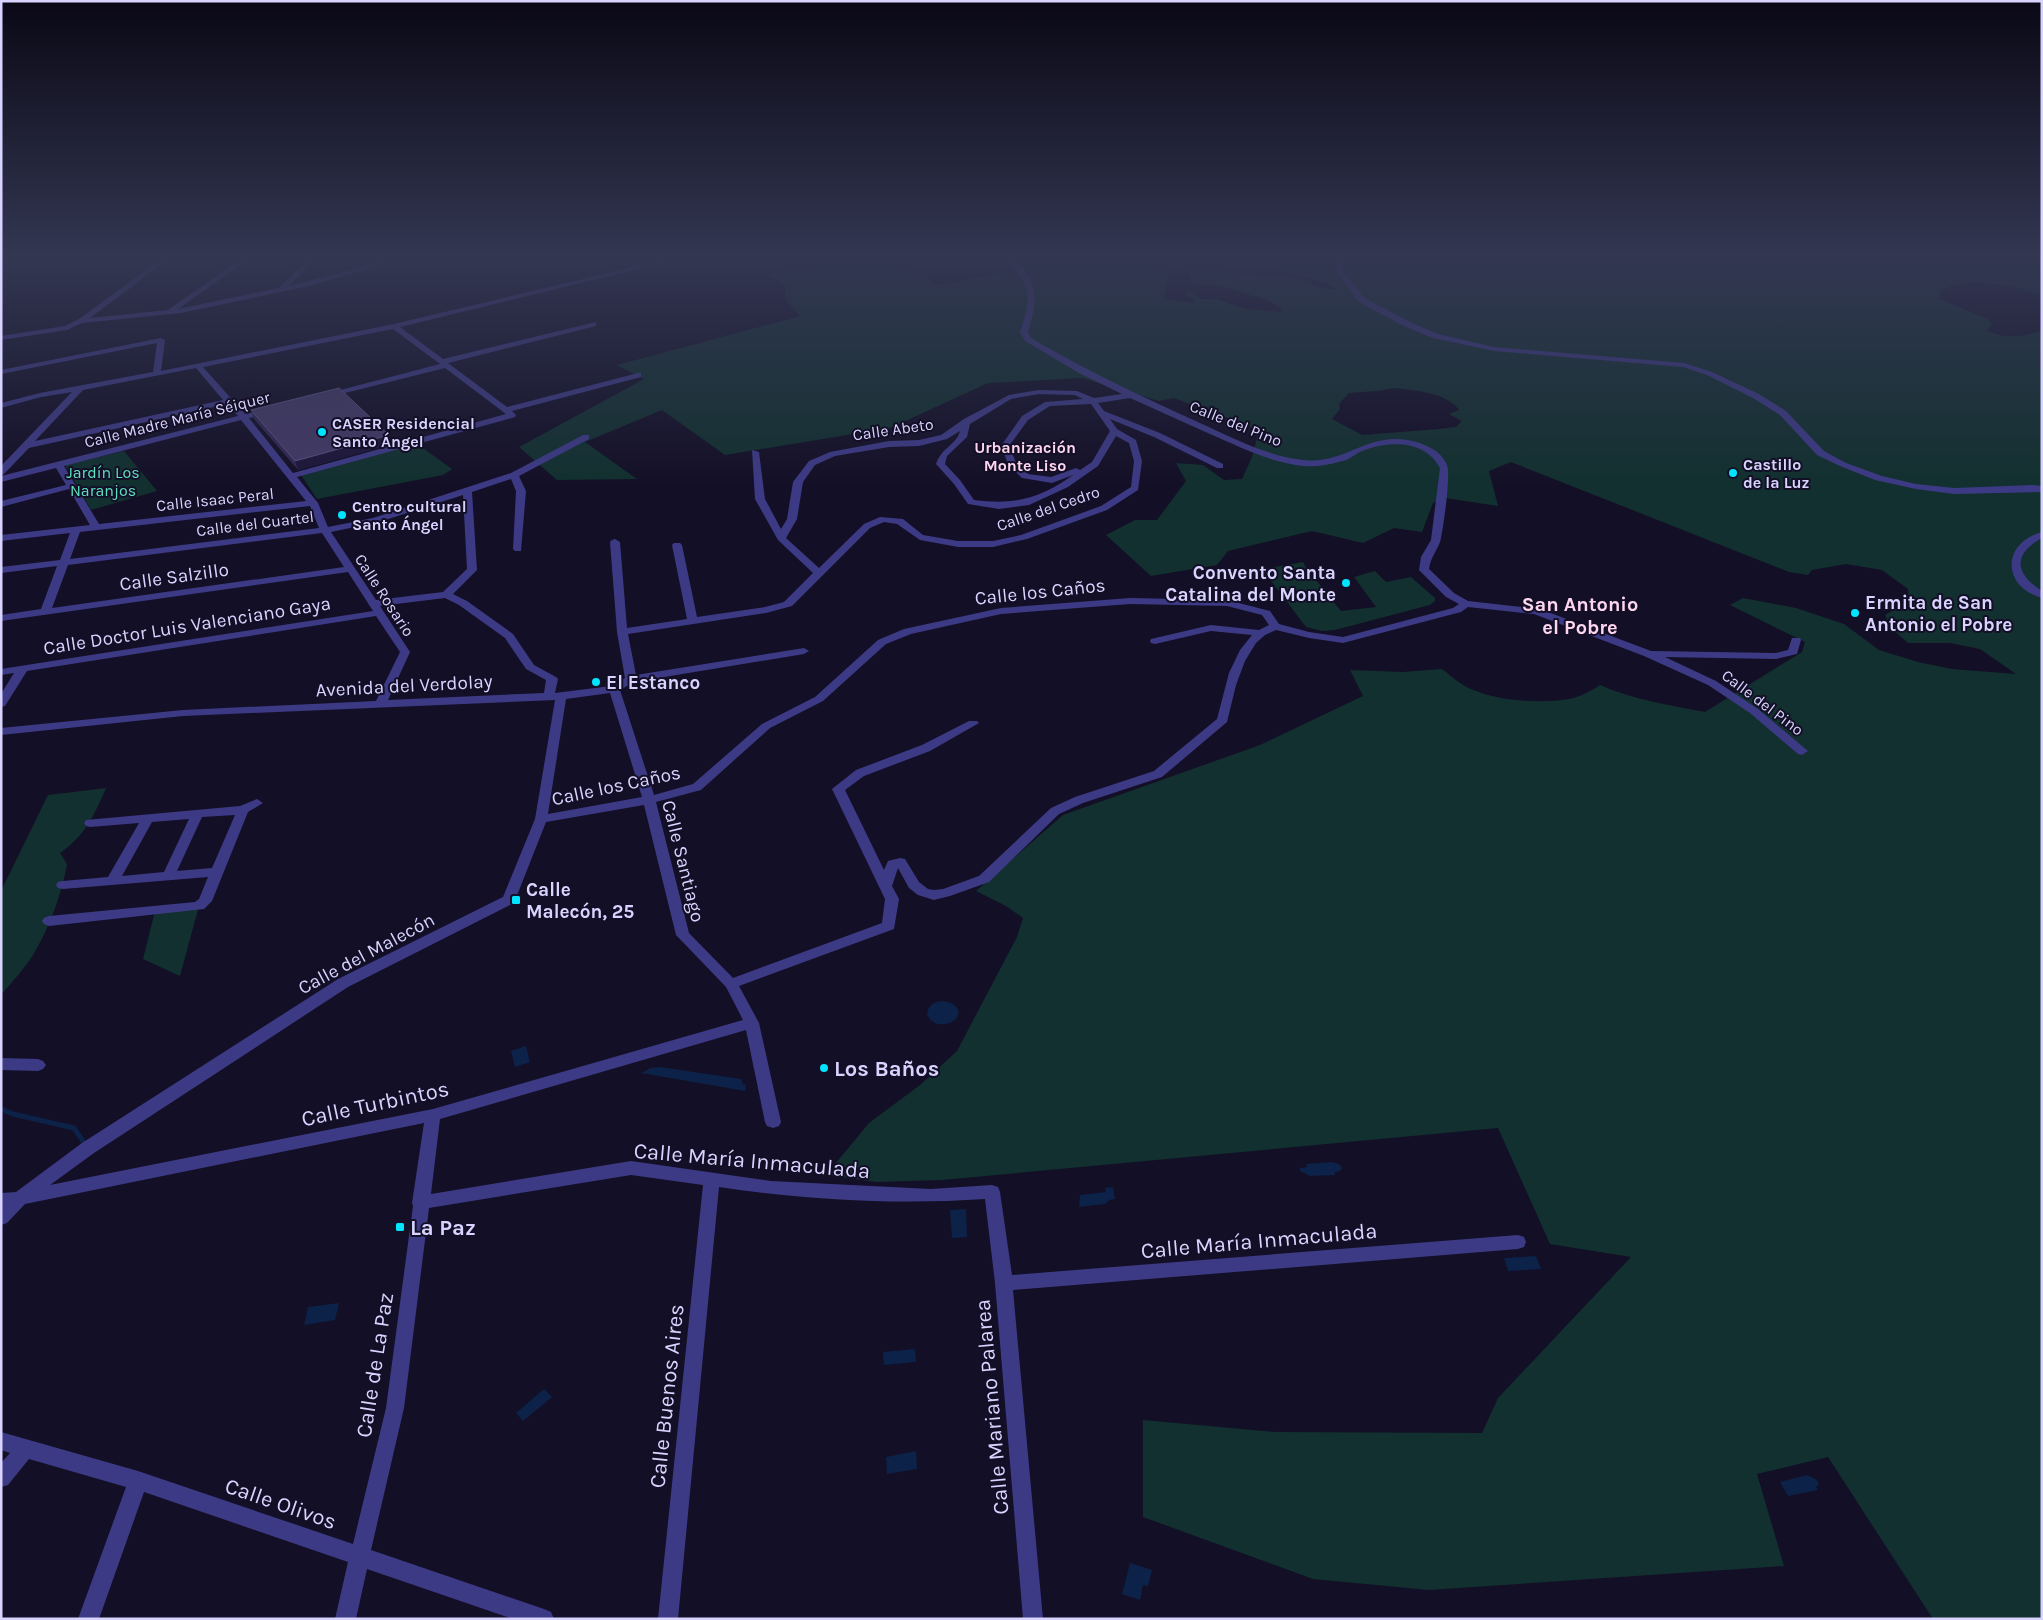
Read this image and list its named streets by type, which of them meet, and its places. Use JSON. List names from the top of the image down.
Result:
{
  "streets": {
    "street": [
      "Calle Madre María Séiquer",
      "Calle del Pino",
      "Calle Abeto",
      "Calle Isaac Peral",
      "Calle del Cedro",
      "Calle del Cuartel",
      "Calle Salzillo",
      "Calle los Caños",
      "Calle Rosario",
      "Calle Doctor Luis Valenciano Gaya",
      "Avenida del Verdolay",
      "Calle Santiago",
      "Calle del Malecón",
      "Calle Turbintos",
      "Calle María Inmaculada",
      "Calle de La Paz",
      "Calle Buenos Aires",
      "Calle Mariano Palarea",
      "Calle Olivos"
    ]
  },
  "crossings": [
    ["Calle Madre María Séiquer", "Calle Rosario"],
    ["Calle del Pino", "Calle Abeto"],
    ["Calle del Pino", "Calle los Caños"],
    ["Calle Abeto", "Calle del Cedro"],
    ["Calle Isaac Peral", "Calle Rosario"],
    ["Calle del Cuartel", "Calle Rosario"],
    ["Calle Salzillo", "Calle Rosario"],
    ["Calle los Caños", "Calle Santiago"],
    ["Calle los Caños", "Calle del Malecón"],
    ["Calle Rosario", "Calle Doctor Luis Valenciano Gaya"],
    ["Calle Rosario", "Avenida del Verdolay"],
    ["Calle Doctor Luis Valenciano Gaya", "Calle del Malecón"],
    ["Avenida del Verdolay", "Calle Santiago"],
    ["Avenida del Verdolay", "Calle del Malecón"],
    ["Calle Santiago", "Calle Turbintos"],
    ["Calle del Malecón", "Calle Turbintos"],
    ["Calle Turbintos", "Calle de La Paz"],
    ["Calle María Inmaculada", "Calle de La Paz"],
    ["Calle María Inmaculada", "Calle Buenos Aires"],
    ["Calle María Inmaculada", "Calle Mariano Palarea"],
    ["Calle de La Paz", "Calle Olivos"]
  ],
  "districts": ["Urbanización Monte Liso", "San Antonio el Pobre"],
  "parks": ["Jardín Los Naranjos"],
  "places": {
    "other": [
      "CASER Residencial Santo Ángel",
      "Castillo de la Luz",
      "Centro cultural Santo Ángel",
      "Convento Santa Catalina del Monte",
      "Ermita de San Antonio el Pobre",
      "El Estanco",
      "Los Baños"
    ],
    "transit": ["Calle Malecón, 25", "La Paz"]
  }
}
